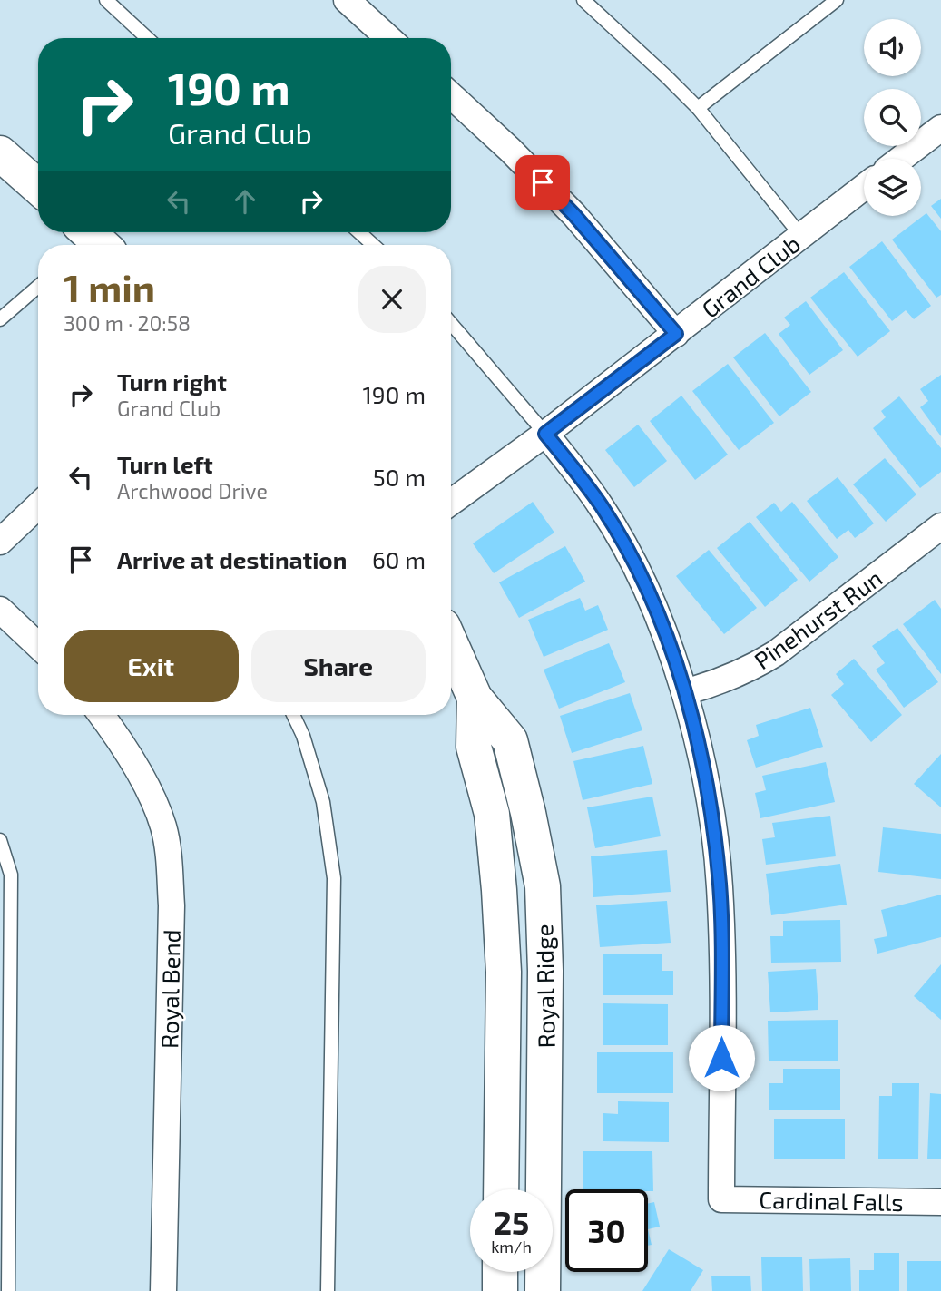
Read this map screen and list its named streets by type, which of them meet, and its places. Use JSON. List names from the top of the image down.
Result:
{
  "streets": {
    "street": [
      "Grand Club",
      "Pinehurst Run",
      "Royal Ridge",
      "Royal Bend",
      "Cardinal Falls"
    ]
  },
  "crossings": [
    ["Pinehurst Run", "Cardinal Falls"]
  ],
  "page": {
    "turn": ["190 m", "Grand Club"],
    "heading": ["1 min", "300 m · 20:58"],
    "list": [
      {
        "name": "Turn right",
        "note": "Grand Club",
        "value": "190 m"
      },
      {
        "name": "Turn left",
        "note": "Archwood Drive",
        "value": "50 m"
      },
      {
        "name": "Arrive at destination",
        "value": "60 m"
      }
    ],
    "buttons": ["Exit", "Share"],
    "speed": "25 km/h",
    "limit": "30"
  }
}
